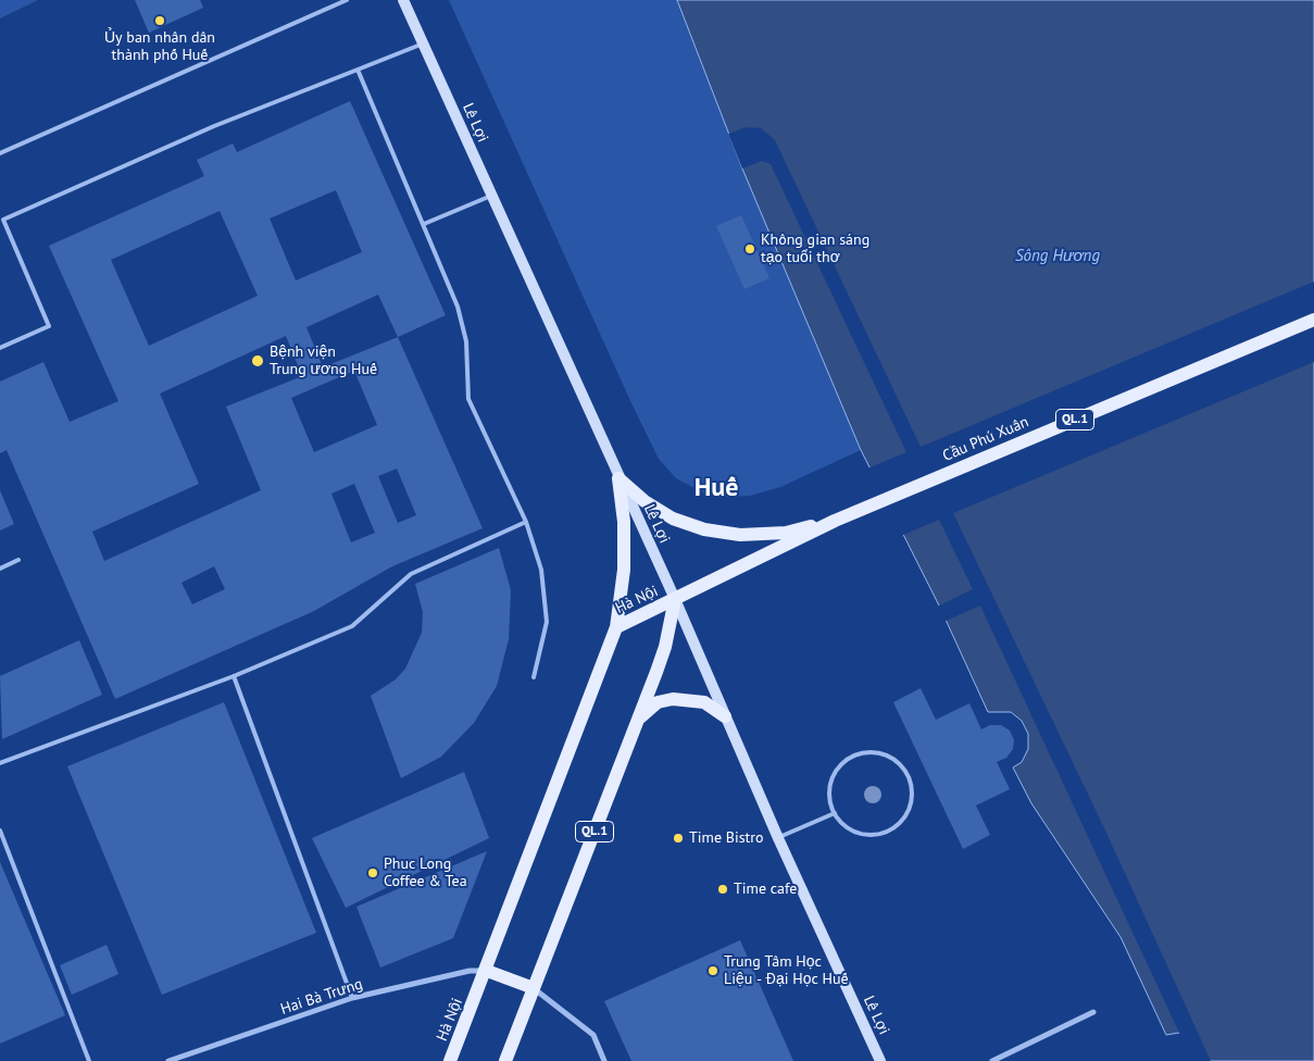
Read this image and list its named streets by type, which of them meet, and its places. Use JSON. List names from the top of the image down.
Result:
{
  "streets": {
    "main road": [
      "Lê Lợi",
      "QL.1",
      "Cầu Phú Xuân",
      "Hà Nội"
    ],
    "street": ["Hai Bà Trưng"]
  },
  "crossings": [
    ["Lê Lợi", "Cầu Phú Xuân"],
    ["Lê Lợi", "Hà Nội"],
    ["Cầu Phú Xuân", "Hà Nội"],
    ["Hà Nội", "Hai Bà Trưng"]
  ],
  "districts": ["Huế"],
  "water": ["Sông Hương"],
  "places": [
    "Ủy ban nhân dân thành phố Huế",
    "Không gian sáng tạo tuổi thơ",
    "Bệnh viện Trung ương Huế",
    "Time Bistro",
    "Phuc Long Coffee & Tea",
    "Time cafe",
    "Trung Tâm Học Liệu - Đại Học Huế"
  ]
}
